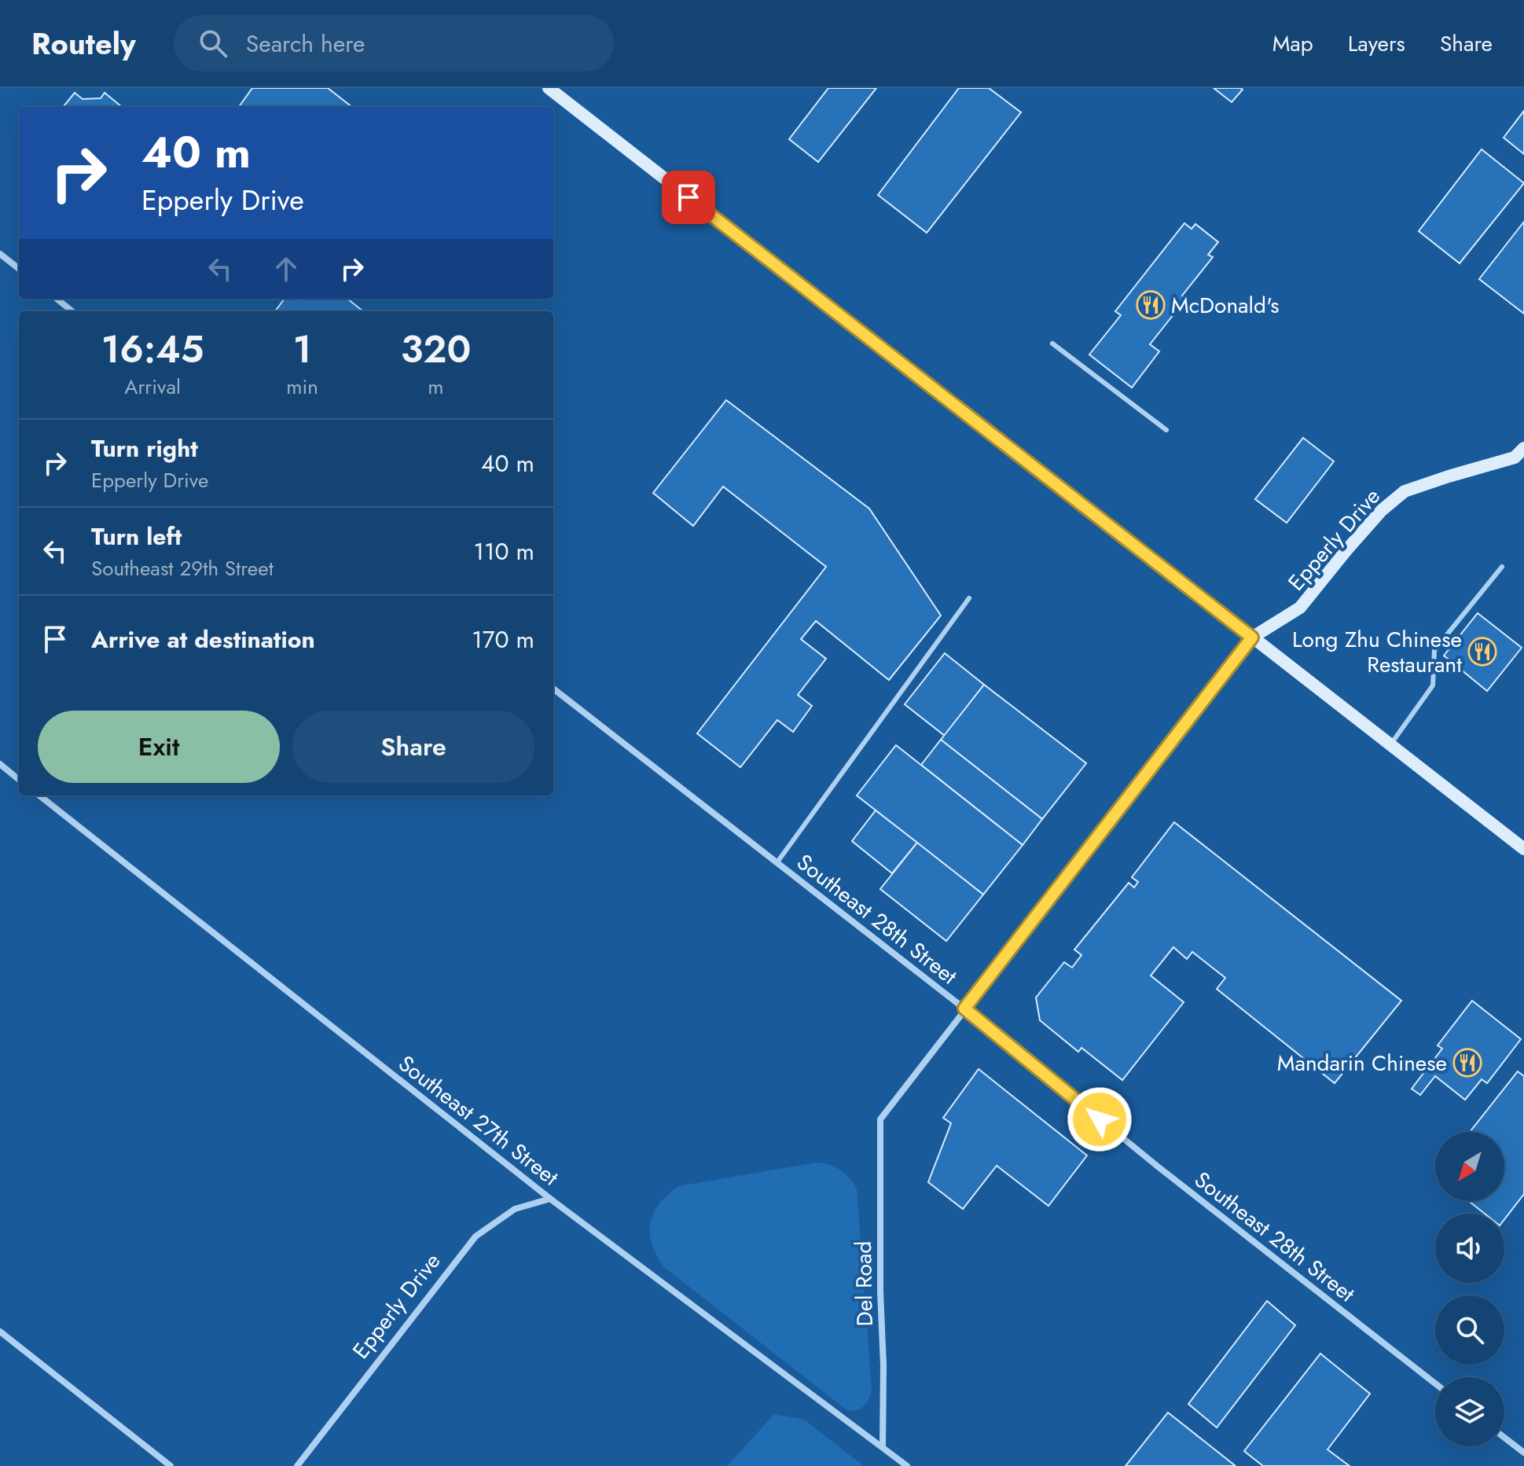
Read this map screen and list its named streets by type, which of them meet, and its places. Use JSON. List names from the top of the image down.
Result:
{
  "streets": {
    "main road": ["Epperly Drive"],
    "street": ["Southeast 28th Street", "Southeast 27th Street", "Del Road"]
  },
  "crossings": [
    ["Epperly Drive", "Southeast 28th Street"],
    ["Epperly Drive", "Southeast 27th Street"],
    ["Epperly Drive", "Del Road"],
    ["Southeast 27th Street", "Del Road"]
  ],
  "places": {
    "restaurant": ["McDonald's", "Long Zhu Chinese Restaurant", "Mandarin Chinese"]
  },
  "north": "bottom left",
  "page": {
    "header": "Routely",
    "search": "Search here",
    "nav": ["Map", "Layers", "Share"],
    "turn": ["40 m", "Epperly Drive"],
    "eta": [
      "16:45",
      "Arrival",
      "1",
      "min",
      "320",
      "m"
    ],
    "list": [
      {
        "name": "Turn right",
        "note": "Epperly Drive",
        "value": "40 m"
      },
      {
        "name": "Turn left",
        "note": "Southeast 29th Street",
        "value": "110 m"
      },
      {
        "name": "Arrive at destination",
        "value": "170 m"
      }
    ],
    "buttons": ["Exit", "Share"]
  }
}
